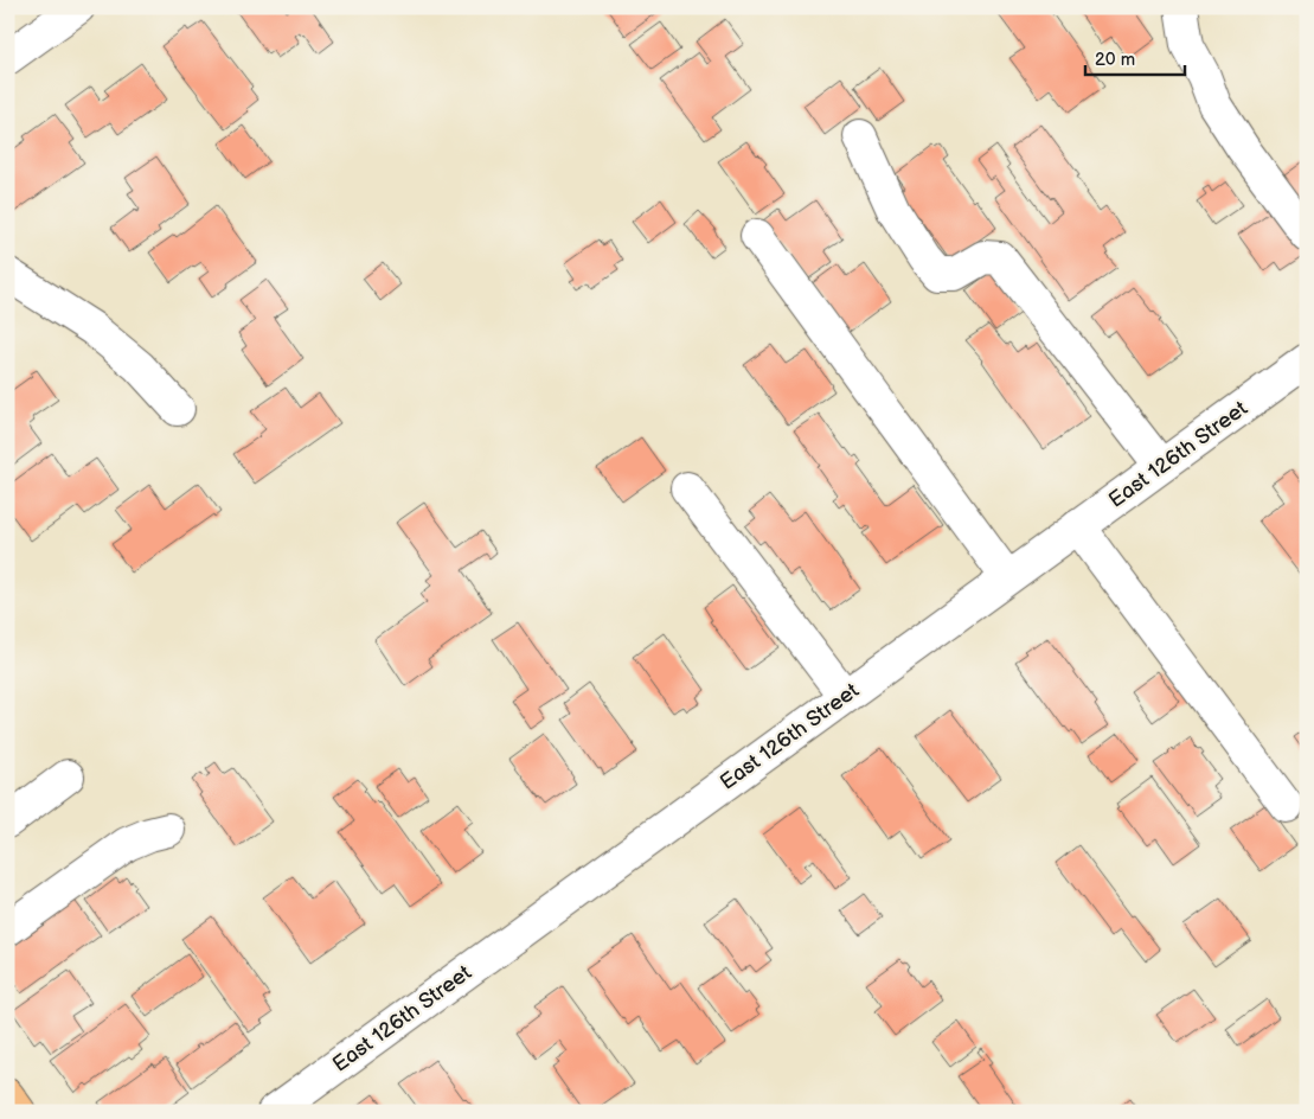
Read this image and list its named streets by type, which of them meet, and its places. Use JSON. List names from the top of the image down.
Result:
{
  "streets": {
    "street": ["East 126th Street"]
  },
  "scale_bar": "20 m"
}
